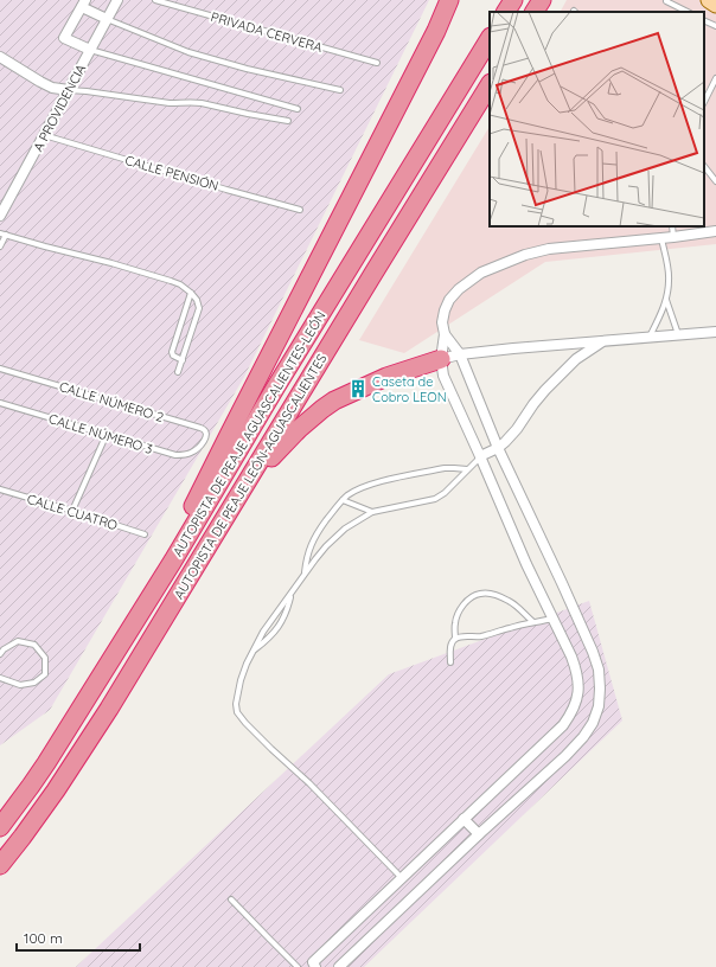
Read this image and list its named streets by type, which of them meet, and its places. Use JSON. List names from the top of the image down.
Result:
{
  "streets": {
    "highway": ["AUTOPISTA DE PEAJE AGUASCALIENTES-LEÓN", "AUTOPISTA DE PEAJE LEÓN-AGUASCALIENTES"],
    "street": ["A PROVIDENCIA"],
    "lane": [
      "PRIVADA CERVERA",
      "CALLE PENSIÓN",
      "CALLE NÚMERO 2",
      "CALLE NÚMERO 3",
      "CALLE CUATRO"
    ]
  },
  "crossings": [
    ["A PROVIDENCIA", "CALLE PENSIÓN"],
    ["CALLE NÚMERO 2", "CALLE NÚMERO 3"]
  ],
  "places": {
    "building": ["Caseta de Cobro LEON"]
  },
  "scale_bar": "100 m"
}
